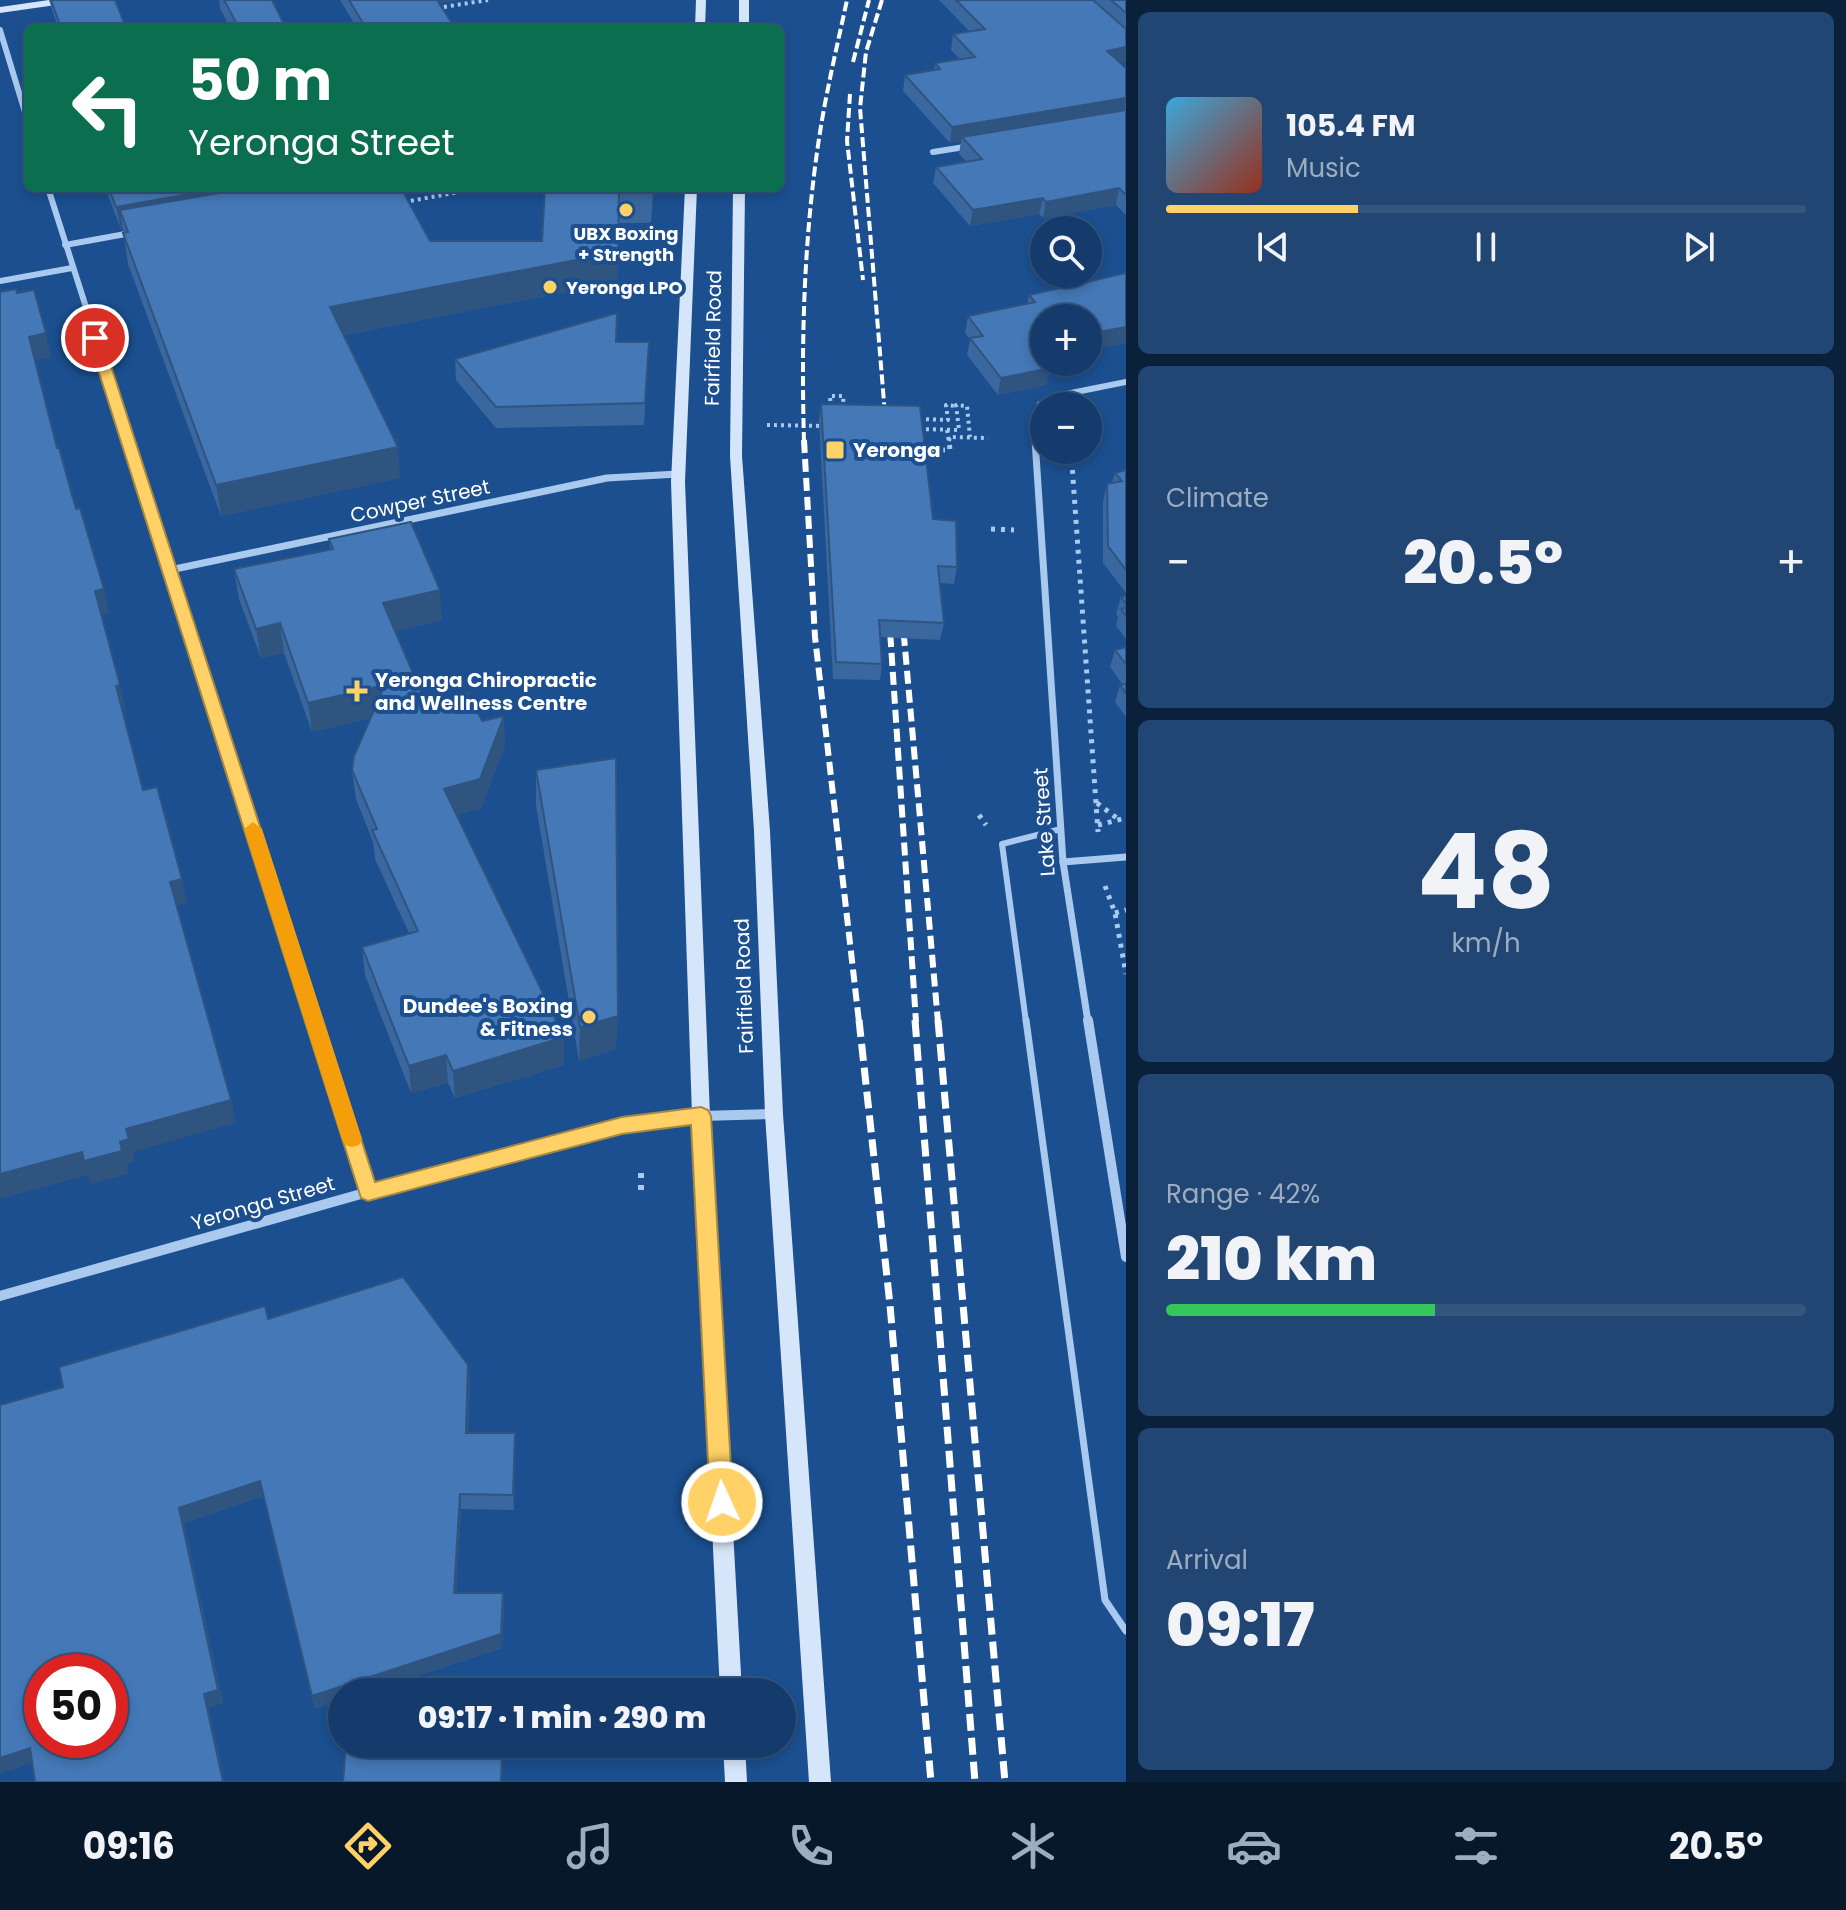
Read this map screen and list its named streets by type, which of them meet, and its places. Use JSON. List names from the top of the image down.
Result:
{
  "streets": {
    "main road": ["Fairfield Road"],
    "street": ["Cowper Street", "Lake Street", "Yeronga Street"]
  },
  "crossings": [
    ["Fairfield Road", "Cowper Street"],
    ["Fairfield Road", "Yeronga Street"]
  ],
  "places": {
    "other": ["UBX Boxing + Strength", "Yeronga LPO", "Dundee's Boxing & Fitness"],
    "transit": ["Yeronga"],
    "health": ["Yeronga Chiropractic and Wellness Centre"]
  },
  "page": {
    "turn": ["50 m", "Yeronga Street"],
    "song": ["105.4 FM", "Music"],
    "map_buttons": ["+", "−"],
    "tile": [
      "Climate",
      ["48", "km/h"],
      ["Range · 42%", "210 km"],
      ["Arrival", "09:17"]
    ],
    "heat": ["−", "20.5°", "+"],
    "limit": "50",
    "trip": "09:17 · 1 min · 290 m",
    "tabs": ["09:16", "20.5°"]
  }
}
